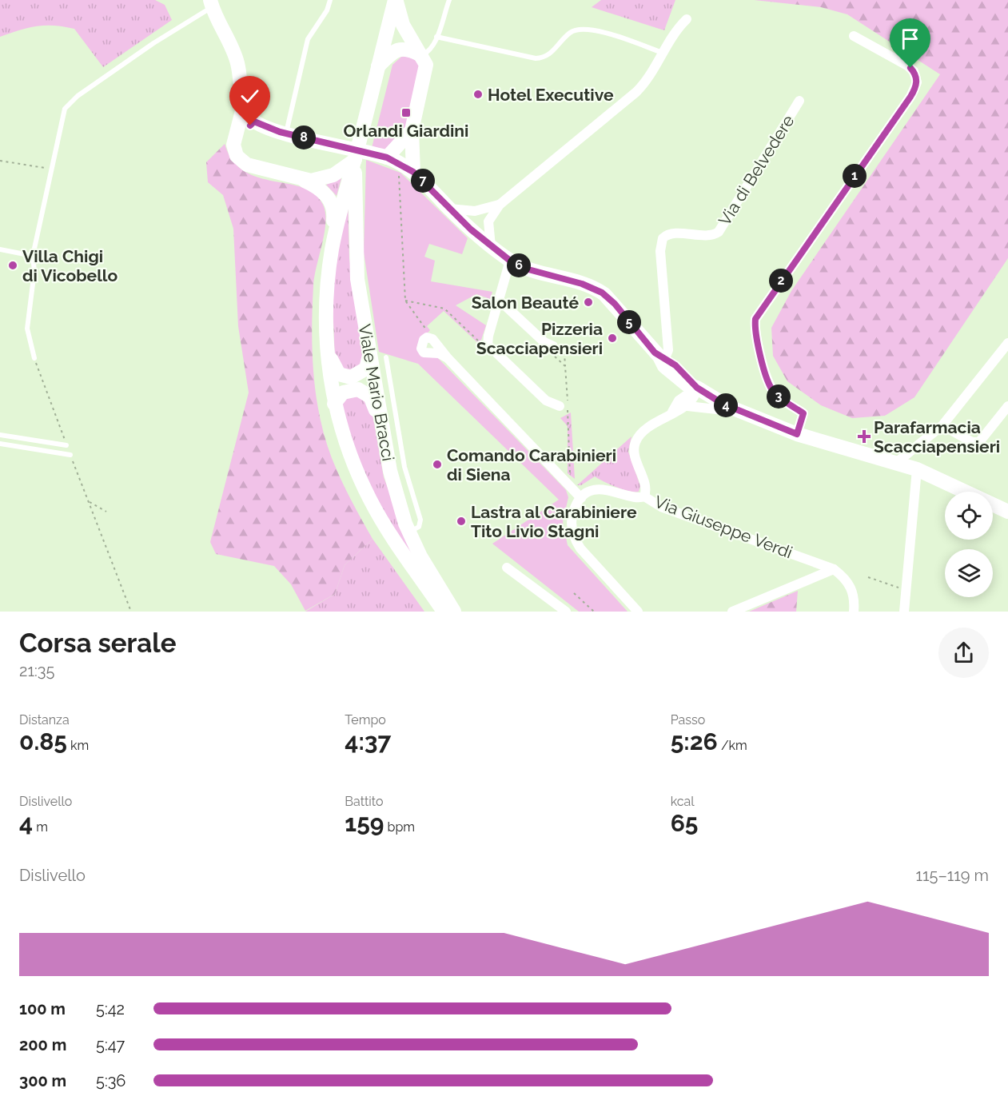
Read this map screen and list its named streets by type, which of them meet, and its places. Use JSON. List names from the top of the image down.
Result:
{
  "streets": {
    "street": ["Via di Belvedere", "Viale Mario Bracci", "Via Giuseppe Verdi"]
  },
  "places": {
    "other": [
      "Hotel Executive",
      "Villa Chigi di Vicobello",
      "Salon Beauté",
      "Pizzeria Scacciapensieri",
      "Comando Carabinieri di Siena",
      "Lastra al Carabiniere Tito Livio Stagni"
    ],
    "transit": ["Orlandi Giardini"],
    "health": ["Parafarmacia Scacciapensieri"]
  },
  "page": {
    "pins": [
      "8",
      "1",
      "7",
      "6",
      "2",
      "5",
      "3",
      "4"
    ],
    "heading": ["Corsa serale", "21:35"],
    "stats": [
      ["Distanza", "0.85 km"],
      ["Tempo", "4:37"],
      ["Passo", "5:26 /km"],
      ["Dislivello", "4 m"],
      ["Battito", "159 bpm"],
      ["kcal", "65"]
    ],
    "chart": ["Dislivello", "115–119 m"],
    "list": [
      {
        "name": "100 m",
        "note": "5:42"
      },
      {
        "name": "200 m",
        "note": "5:47"
      },
      {
        "name": "300 m",
        "note": "5:36"
      }
    ]
  }
}
